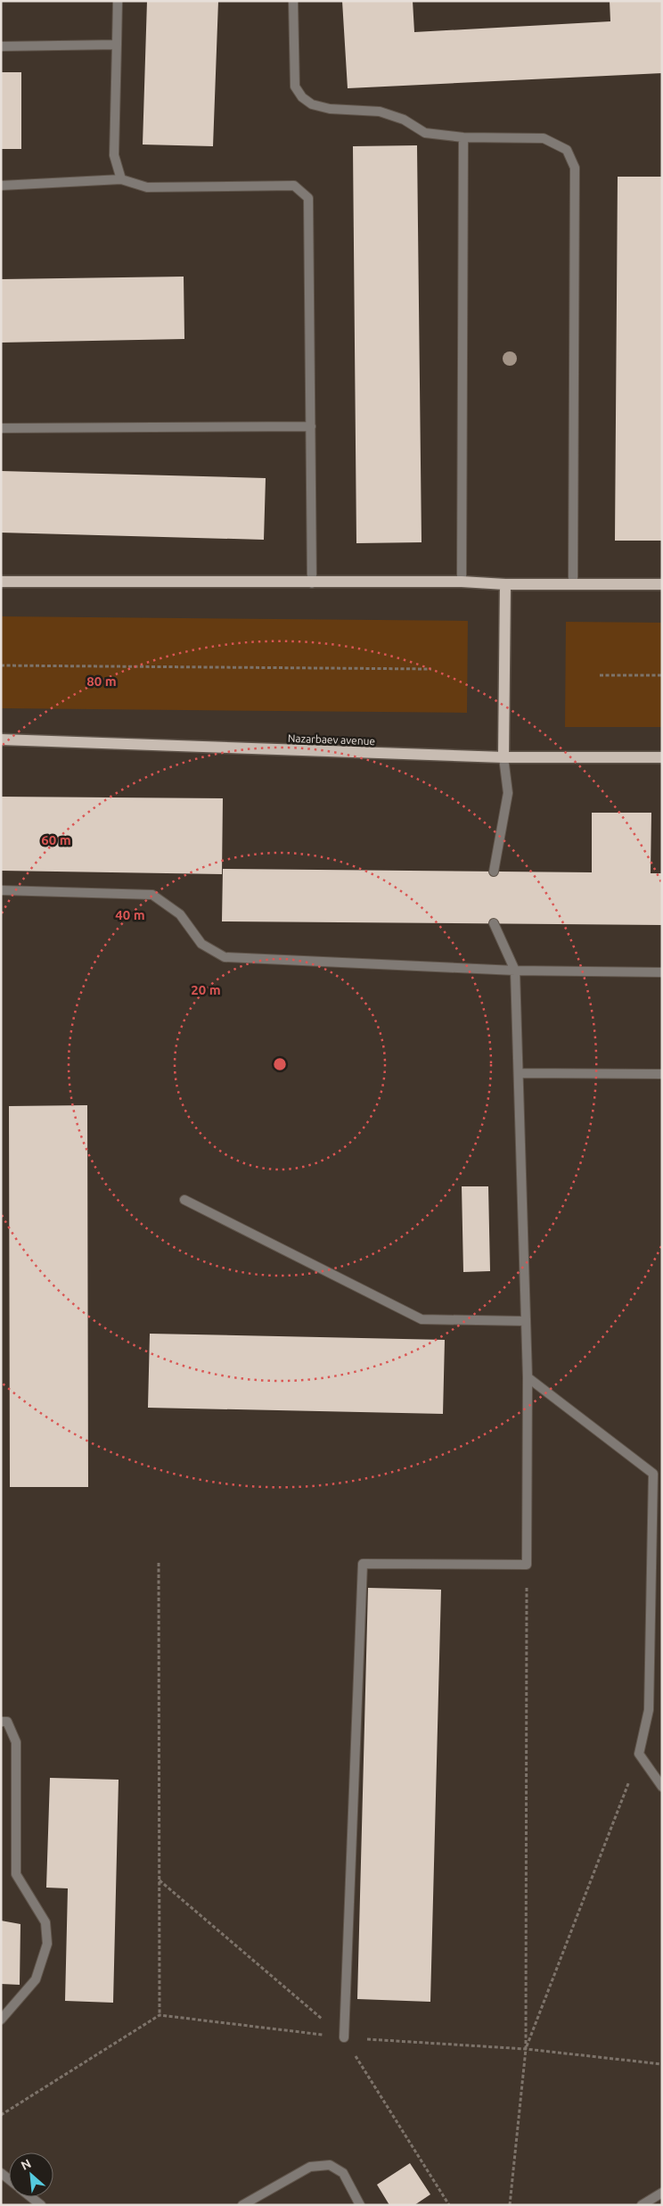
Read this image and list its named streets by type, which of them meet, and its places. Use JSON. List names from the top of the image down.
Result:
{
  "streets": {
    "main road": ["Nazarbaev avenue"]
  },
  "north": "top left",
  "rings": [
    "80 m",
    "60 m",
    "40 m",
    "20 m"
  ]
}
